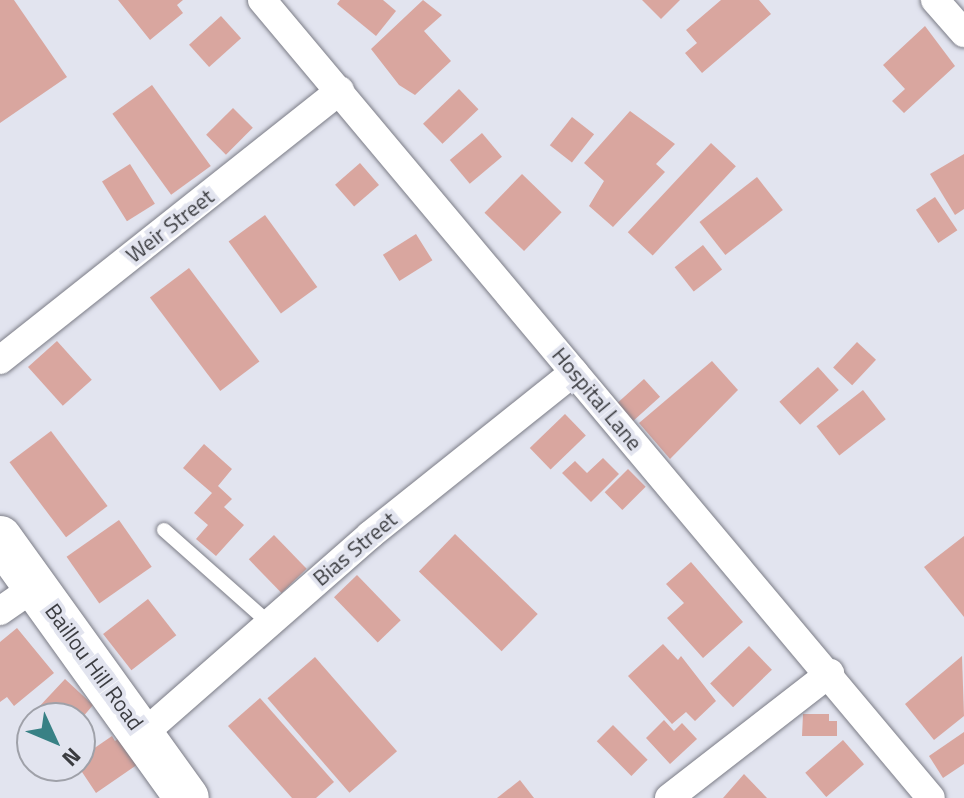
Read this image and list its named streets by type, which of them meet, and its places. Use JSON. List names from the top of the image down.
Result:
{
  "streets": {
    "main road": ["Baillou Hill Road"],
    "street": ["Weir Street", "Hospital Lane", "Bias Street"]
  },
  "crossings": [
    ["Weir Street", "Hospital Lane"],
    ["Hospital Lane", "Bias Street"],
    ["Bias Street", "Baillou Hill Road"]
  ],
  "north": "bottom right"
}
